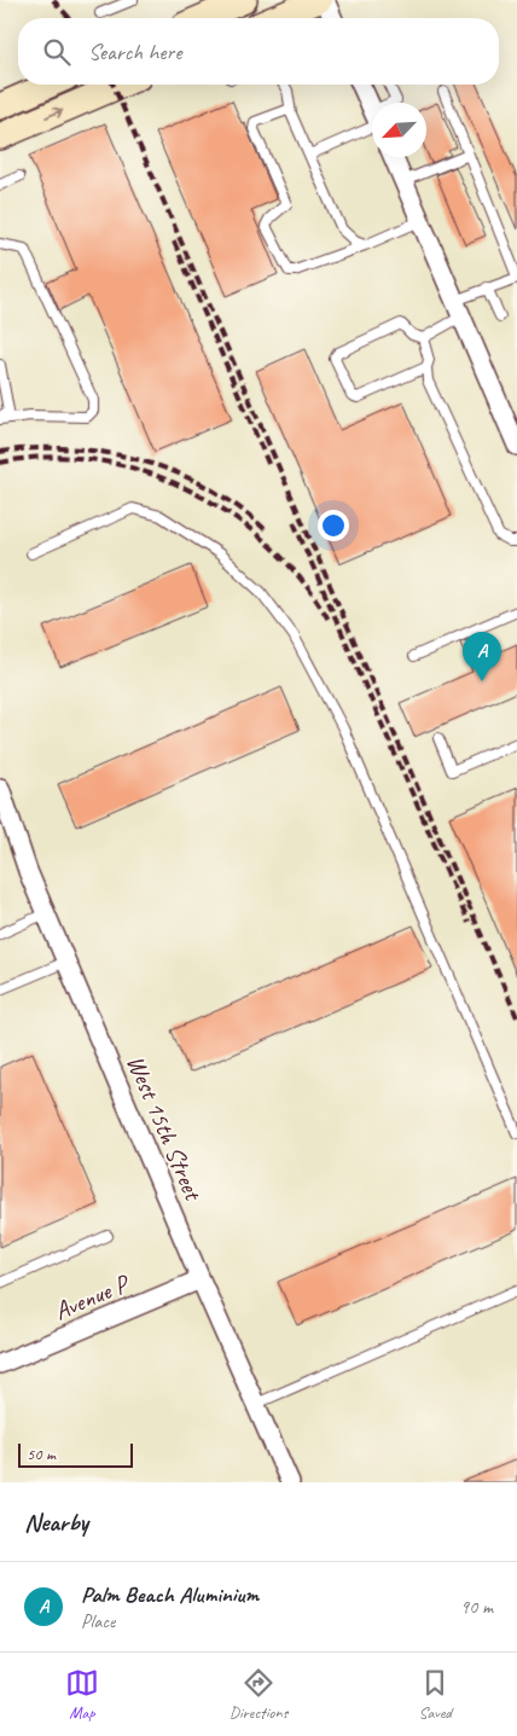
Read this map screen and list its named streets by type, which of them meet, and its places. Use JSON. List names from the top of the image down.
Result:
{
  "streets": {
    "street": ["West 15th Street", "Avenue P"]
  },
  "crossings": [
    ["West 15th Street", "Avenue P"]
  ],
  "scale_bar": "50 m",
  "north": "bottom left",
  "page": {
    "search": "Search here",
    "pins": "A",
    "scale": "50 m",
    "heading": "Nearby",
    "list": [
      {
        "mark": "A",
        "name": "Palm Beach Aluminium",
        "note": "Place",
        "value": "90 m"
      }
    ],
    "nav": ["Map", "Directions", "Saved"]
  }
}
